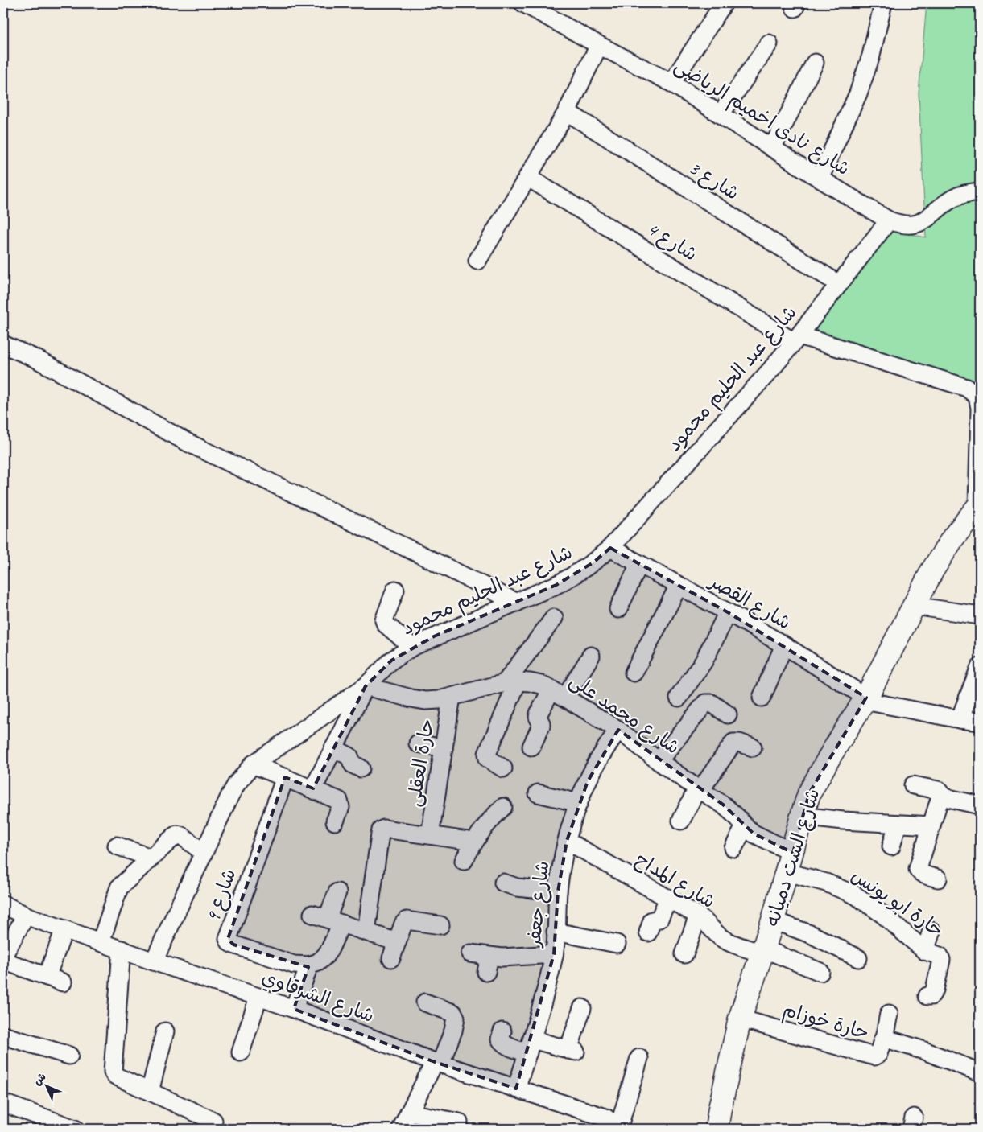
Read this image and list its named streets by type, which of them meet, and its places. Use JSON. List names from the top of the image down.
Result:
{
  "streets": {
    "street": [
      "شارع نادى اخميم الرياضى",
      "شارع 3",
      "شارع 4",
      "شارع عبد الحليم محمود",
      "شارع القصر",
      "شارع محمد على",
      "حارة العقلى",
      "شارع الست دميانه",
      "شارع المداح",
      "شارع 9",
      "حارة ابو يونس",
      "شارع جعفر",
      "شارع الشرقاوي",
      "حارة خوزام"
    ]
  },
  "crossings": [
    ["شارع نادى اخميم الرياضى", "شارع عبد الحليم محمود"],
    ["شارع 3", "شارع عبد الحليم محمود"],
    ["شارع 4", "شارع عبد الحليم محمود"],
    ["شارع 4", "شارع الست دميانه"],
    ["شارع عبد الحليم محمود", "شارع القصر"],
    ["شارع عبد الحليم محمود", "شارع محمد على"],
    ["شارع عبد الحليم محمود", "شارع الشرقاوي"],
    ["شارع القصر", "شارع الست دميانه"],
    ["شارع محمد على", "حارة العقلى"],
    ["شارع محمد على", "شارع الست دميانه"],
    ["شارع محمد على", "حارة ابو يونس"],
    ["شارع محمد على", "شارع جعفر"],
    ["شارع الست دميانه", "شارع المداح"],
    ["شارع الست دميانه", "حارة ابو يونس"],
    ["شارع الست دميانه", "حارة خوزام"],
    ["شارع المداح", "شارع جعفر"],
    ["شارع جعفر", "شارع الشرقاوي"]
  ],
  "north": "top left"
}
